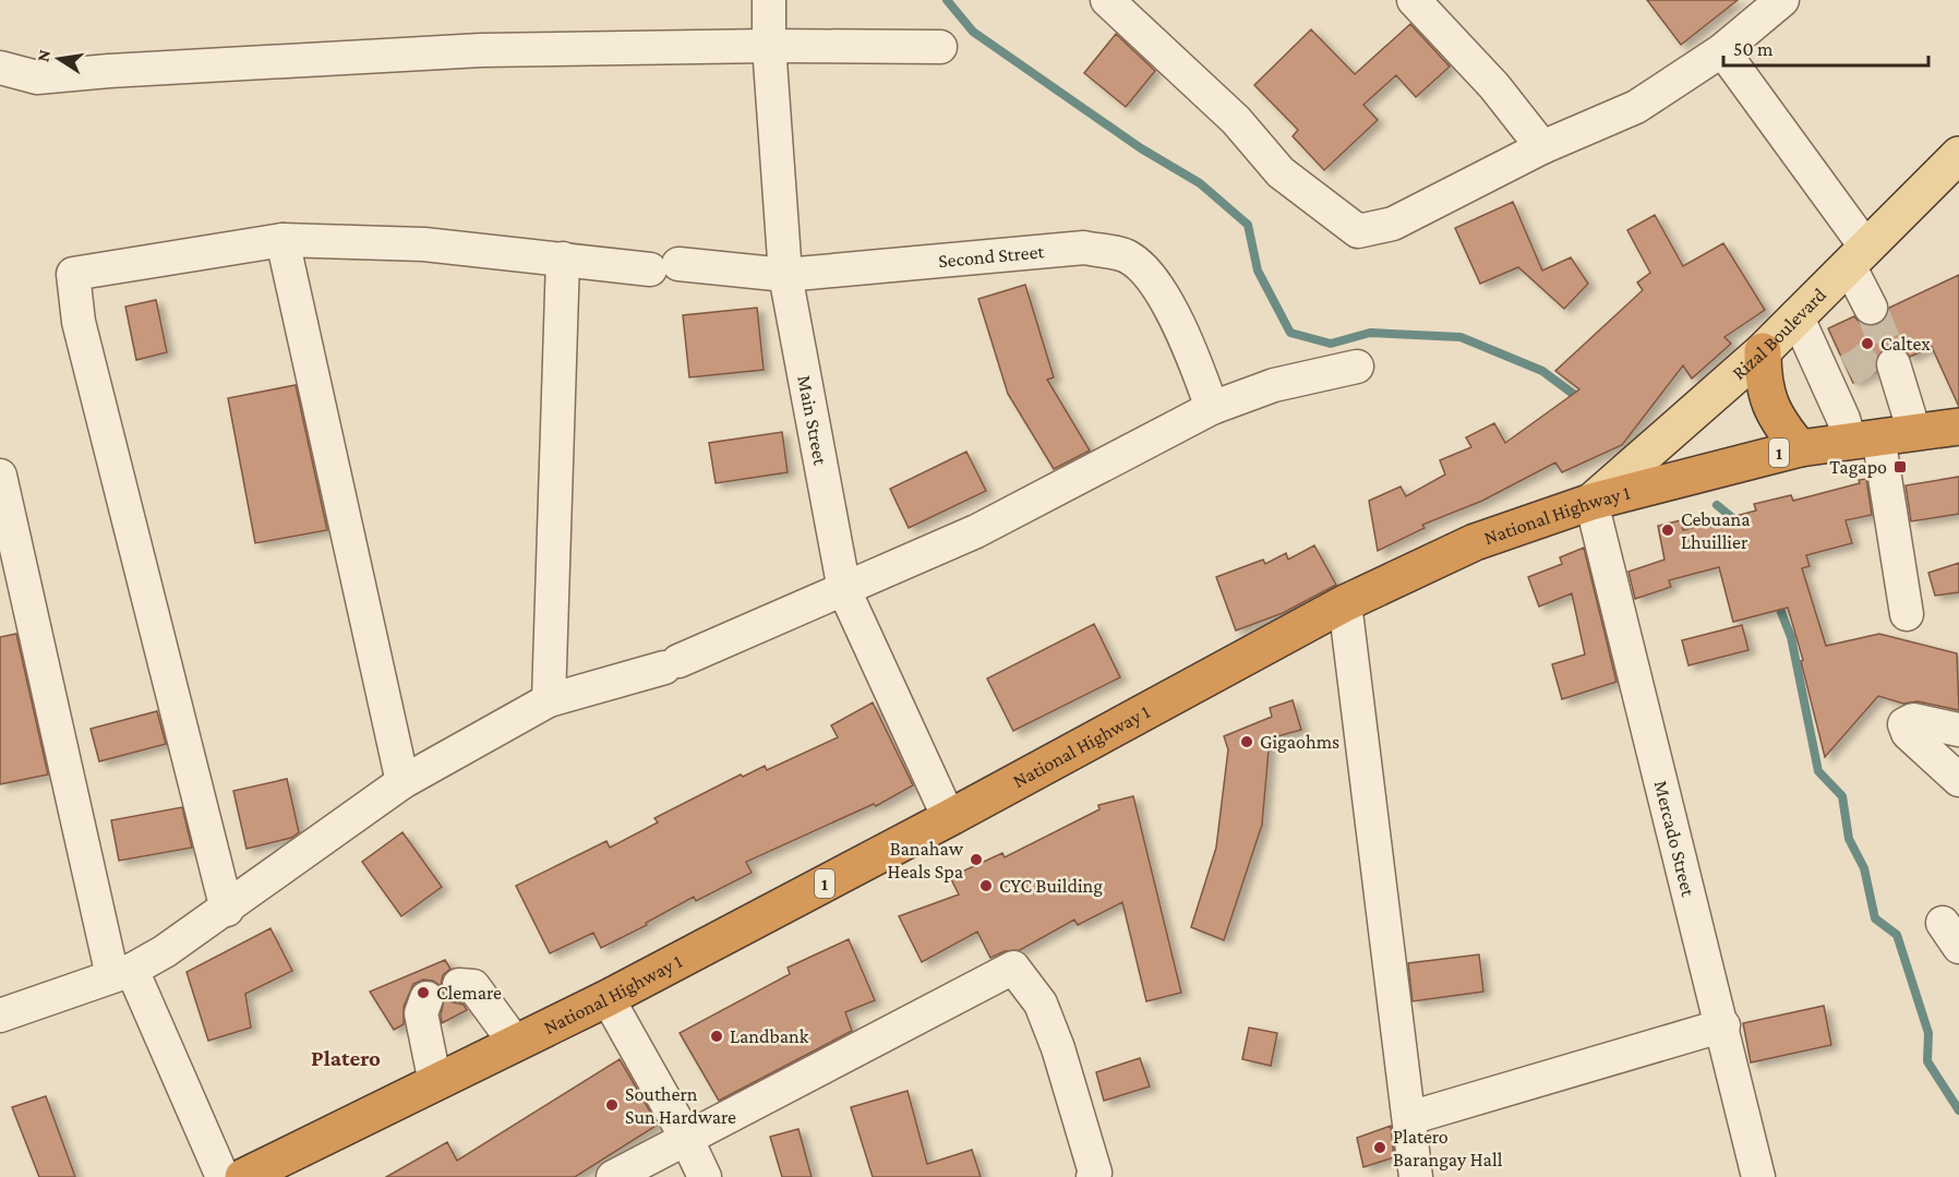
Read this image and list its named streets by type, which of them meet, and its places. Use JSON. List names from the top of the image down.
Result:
{
  "streets": {
    "highway": ["1", "National Highway 1"],
    "main road": ["Rizal Boulevard"],
    "street": ["Second Street", "Main Street", "Mercado Street"]
  },
  "crossings": [
    ["Second Street", "Main Street"],
    ["Rizal Boulevard", "National Highway 1"],
    ["Rizal Boulevard", "Mercado Street"],
    ["Main Street", "National Highway 1"],
    ["National Highway 1", "Mercado Street"]
  ],
  "districts": ["Platero"],
  "places": {
    "other": [
      "Caltex",
      "Cebuana Lhuillier",
      "Gigaohms",
      "Banahaw Heals Spa",
      "CYC Building",
      "Clemare",
      "Landbank",
      "Southern Sun Hardware",
      "Platero Barangay Hall"
    ],
    "transit": ["Tagapo"]
  },
  "scale_bar": "50 m",
  "north": "left"
}
